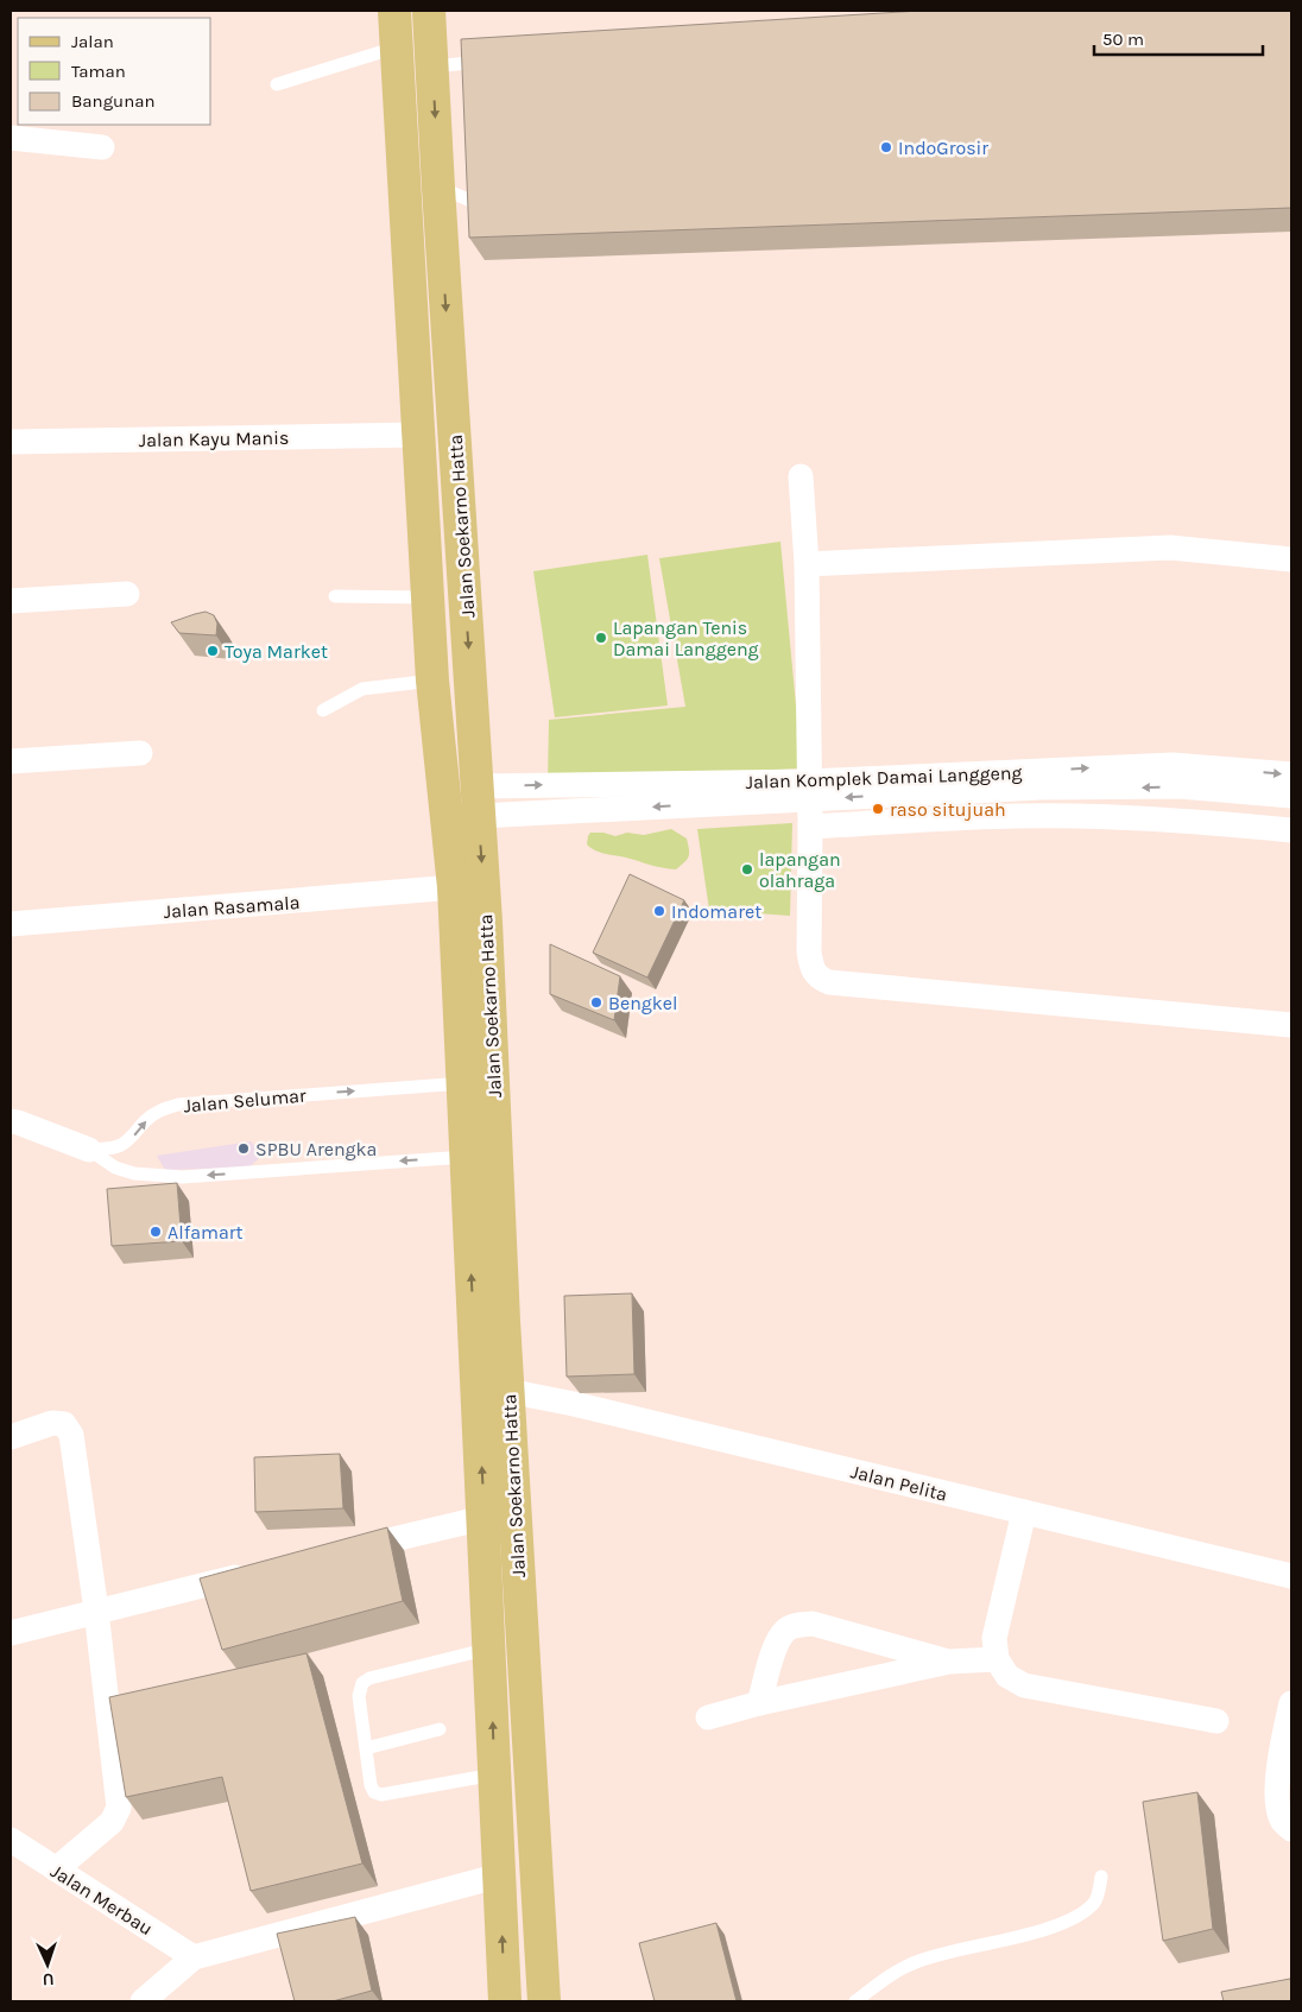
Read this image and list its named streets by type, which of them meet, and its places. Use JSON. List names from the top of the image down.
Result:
{
  "streets": {
    "main road": ["Jalan Soekarno Hatta"],
    "street": [
      "Jalan Kayu Manis",
      "Jalan Komplek Damai Langgeng",
      "Jalan Rasamala",
      "Jalan Selumar",
      "Jalan Pelita",
      "Jalan Merbau"
    ]
  },
  "crossings": [
    ["Jalan Kayu Manis", "Jalan Soekarno Hatta"],
    ["Jalan Soekarno Hatta", "Jalan Komplek Damai Langgeng"],
    ["Jalan Soekarno Hatta", "Jalan Rasamala"],
    ["Jalan Soekarno Hatta", "Jalan Selumar"],
    ["Jalan Soekarno Hatta", "Jalan Pelita"]
  ],
  "places": [
    "IndoGrosir",
    "Lapangan Tenis Damai Langgeng",
    "Toya Market",
    "raso situjuah",
    "lapangan olahraga",
    "Indomaret",
    "Bengkel",
    "SPBU Arengka",
    "Alfamart"
  ],
  "legend": ["Jalan", "Taman", "Bangunan"],
  "scale_bar": "50 m",
  "north": "bottom"
}
